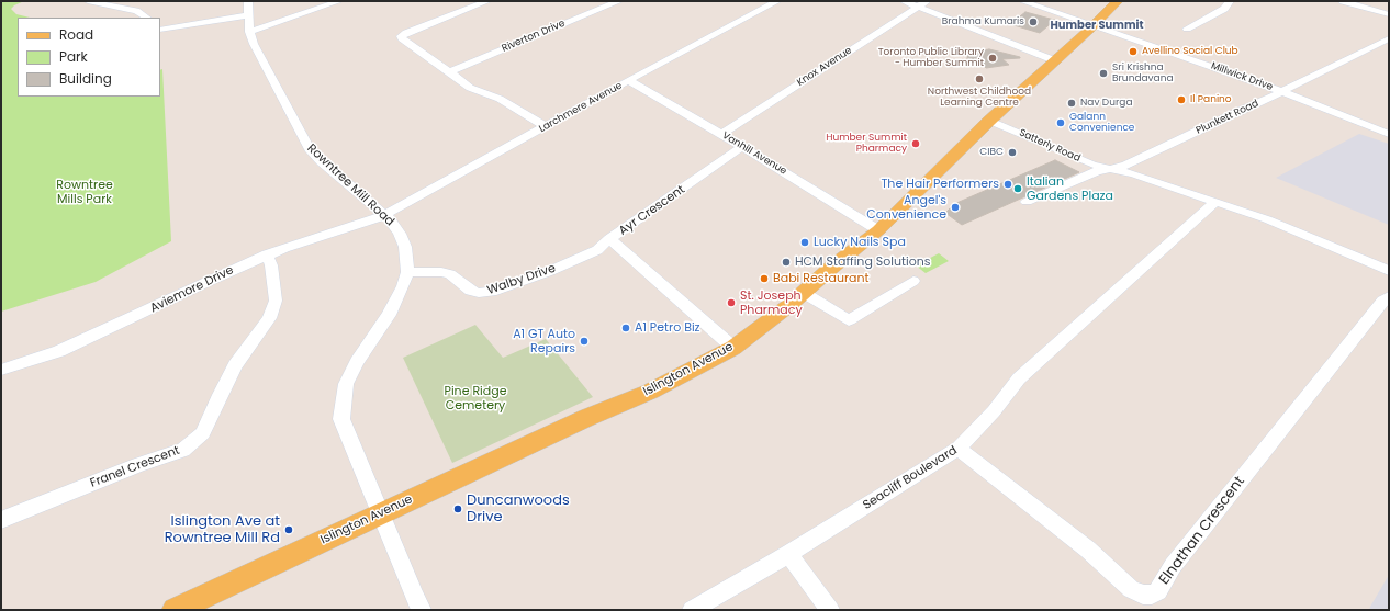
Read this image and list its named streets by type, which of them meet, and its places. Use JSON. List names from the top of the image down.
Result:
{
  "streets": {
    "main road": ["Islington Avenue"],
    "street": [
      "Riverton Drive",
      "Knox Avenue",
      "Millwick Drive",
      "Larchmere Avenue",
      "Plunkett Road",
      "Satterly Road",
      "Vanhill Avenue",
      "Rowntree Mill Road",
      "Ayr Crescent",
      "Walby Drive",
      "Aviemore Drive",
      "Franel Crescent",
      "Seacliff Boulevard",
      "Elnathan Crescent"
    ]
  },
  "crossings": [
    ["Knox Avenue", "Vanhill Avenue"],
    ["Millwick Drive", "Plunkett Road"],
    ["Millwick Drive", "Islington Avenue"],
    ["Larchmere Avenue", "Vanhill Avenue"],
    ["Larchmere Avenue", "Rowntree Mill Road"],
    ["Larchmere Avenue", "Aviemore Drive"],
    ["Plunkett Road", "Satterly Road"],
    ["Satterly Road", "Islington Avenue"],
    ["Vanhill Avenue", "Ayr Crescent"],
    ["Vanhill Avenue", "Islington Avenue"],
    ["Rowntree Mill Road", "Walby Drive"],
    ["Rowntree Mill Road", "Aviemore Drive"],
    ["Rowntree Mill Road", "Islington Avenue"],
    ["Ayr Crescent", "Walby Drive"],
    ["Ayr Crescent", "Islington Avenue"],
    ["Aviemore Drive", "Franel Crescent"],
    ["Seacliff Boulevard", "Elnathan Crescent"]
  ],
  "districts": ["Humber Summit"],
  "parks": ["Rowntree Mills Park", "Pine Ridge Cemetery"],
  "places": [
    "Brahma Kumaris",
    "Avellino Social Club",
    "Toronto Public Library - Humber Summit",
    "Sri Krishna Brundavana",
    "Northwest Childhood Learning Centre",
    "Il Panino",
    "Nav Durga",
    "Galann Convenience",
    "Humber Summit Pharmacy",
    "CIBC",
    "The Hair Performers",
    "Italian Gardens Plaza",
    "Angel's Convenience",
    "Lucky Nails Spa",
    "HCM Staffing Solutions",
    "Babi Restaurant",
    "St. Joseph Pharmacy",
    "A1 Petro Biz",
    "A1 GT Auto Repairs",
    "Duncanwoods Drive",
    "Islington Ave at Rowntree Mill Rd"
  ],
  "legend": ["Road", "Park", "Building"]
}
